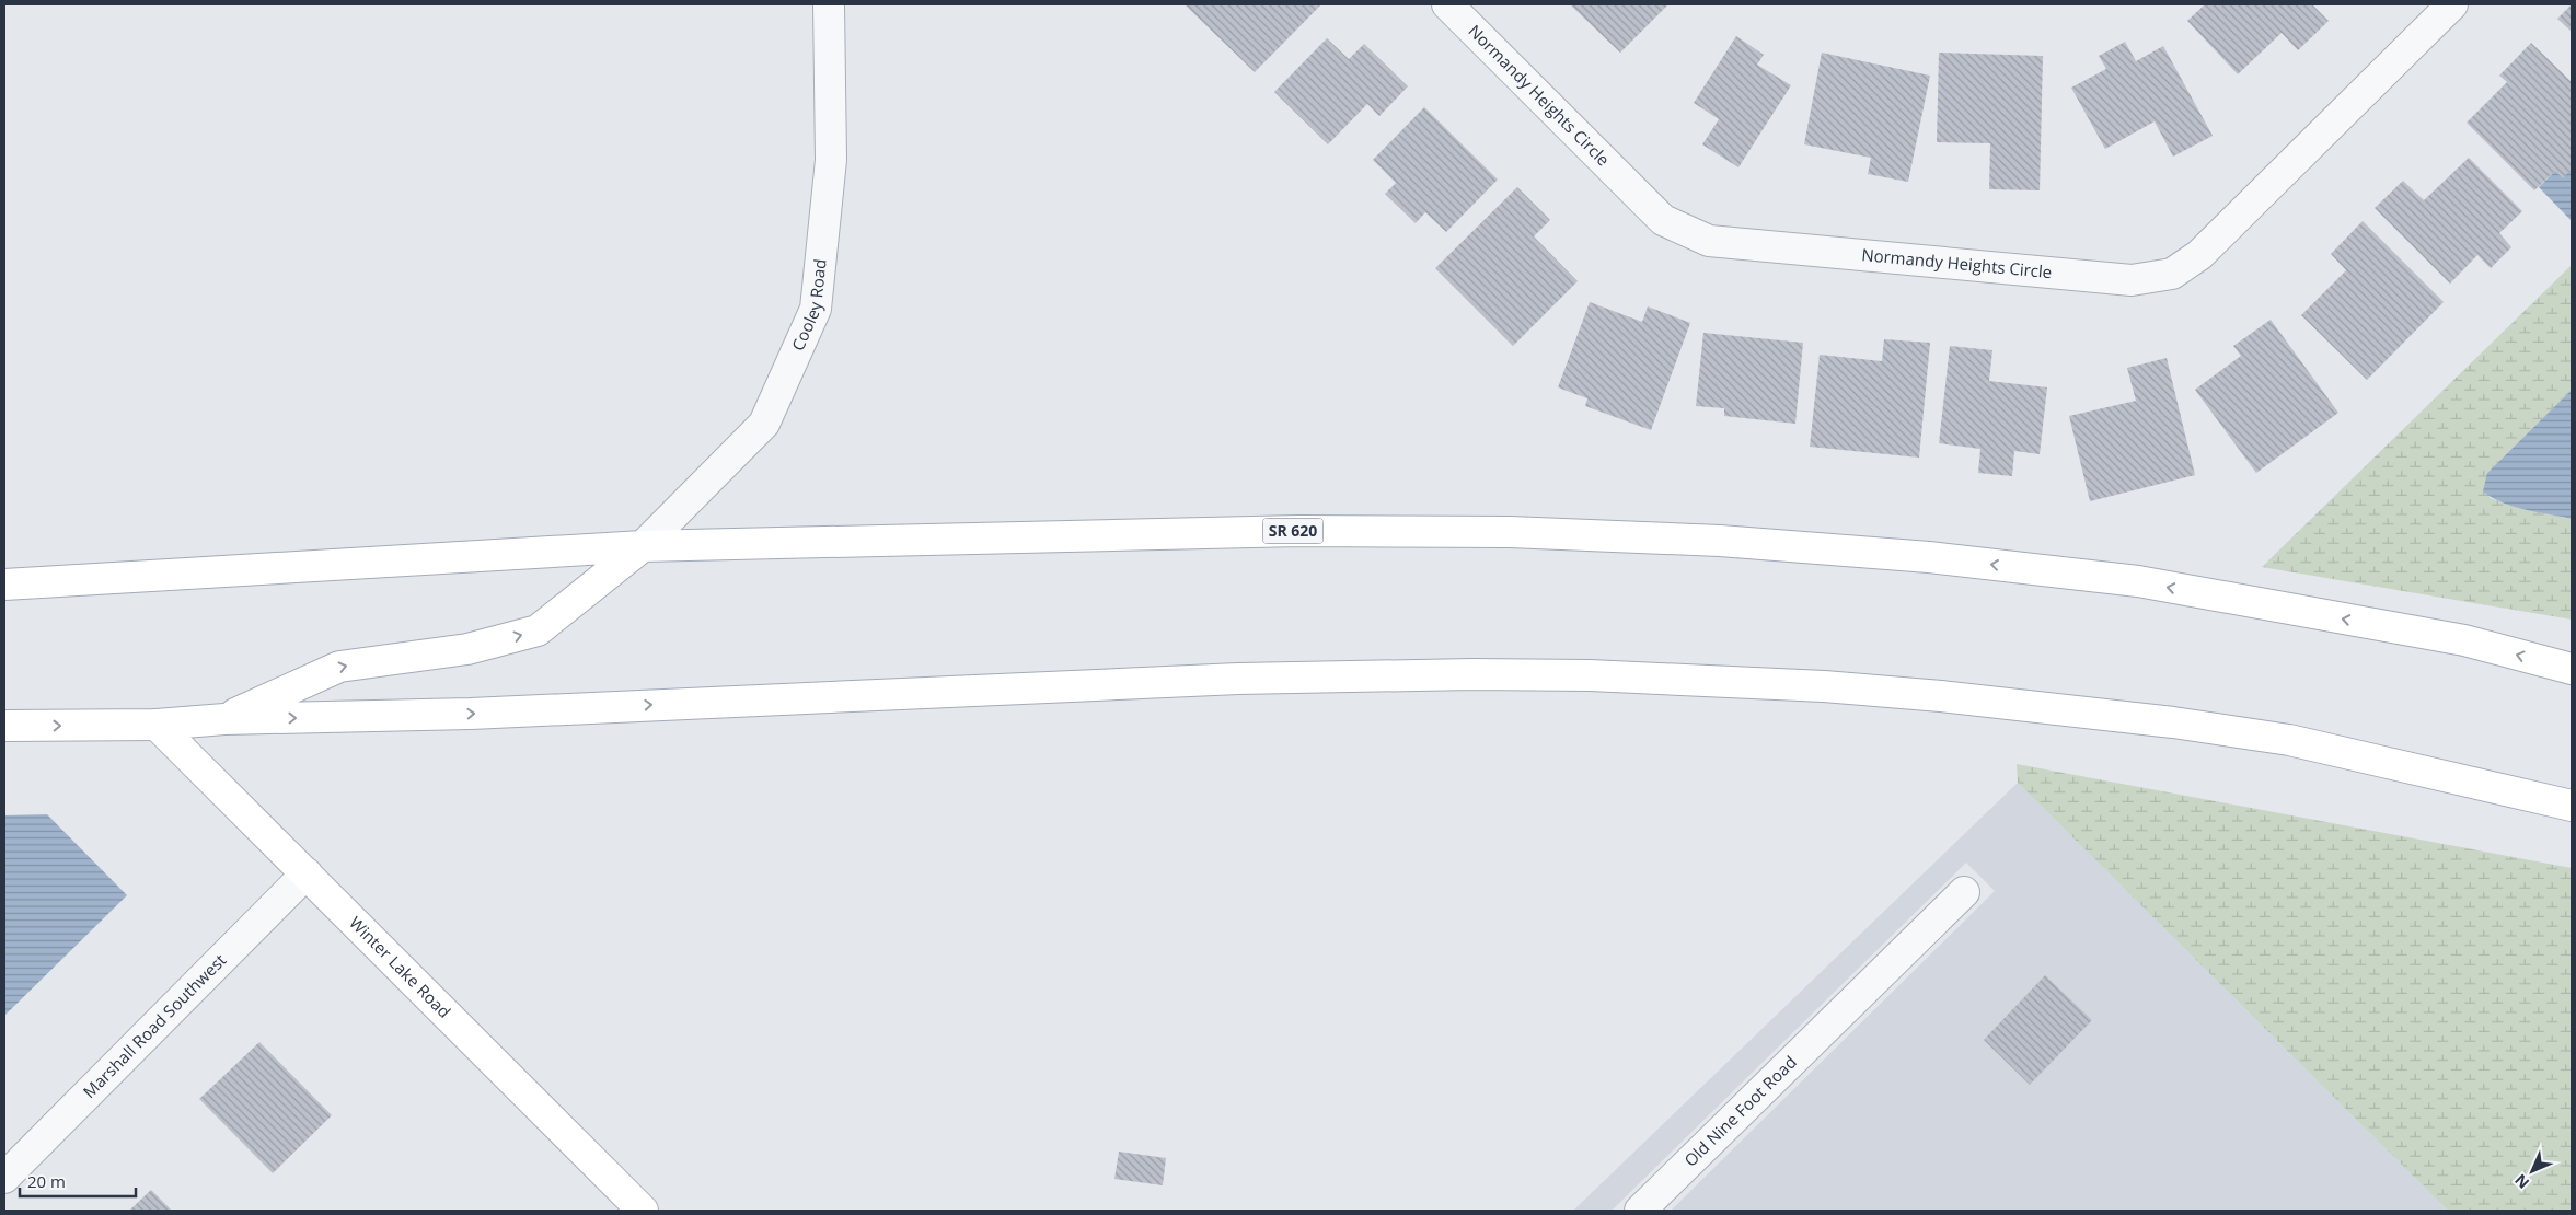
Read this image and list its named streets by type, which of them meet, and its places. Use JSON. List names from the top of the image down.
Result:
{
  "streets": {
    "main road": ["SR 620", "Winter Lake Road"],
    "street": [
      "Normandy Heights Circle",
      "Cooley Road",
      "Marshall Road Southwest",
      "Old Nine Foot Road"
    ]
  },
  "crossings": [
    ["Cooley Road", "SR 620"],
    ["Winter Lake Road", "Marshall Road Southwest"]
  ],
  "scale_bar": "20 m",
  "north": "bottom left"
}
